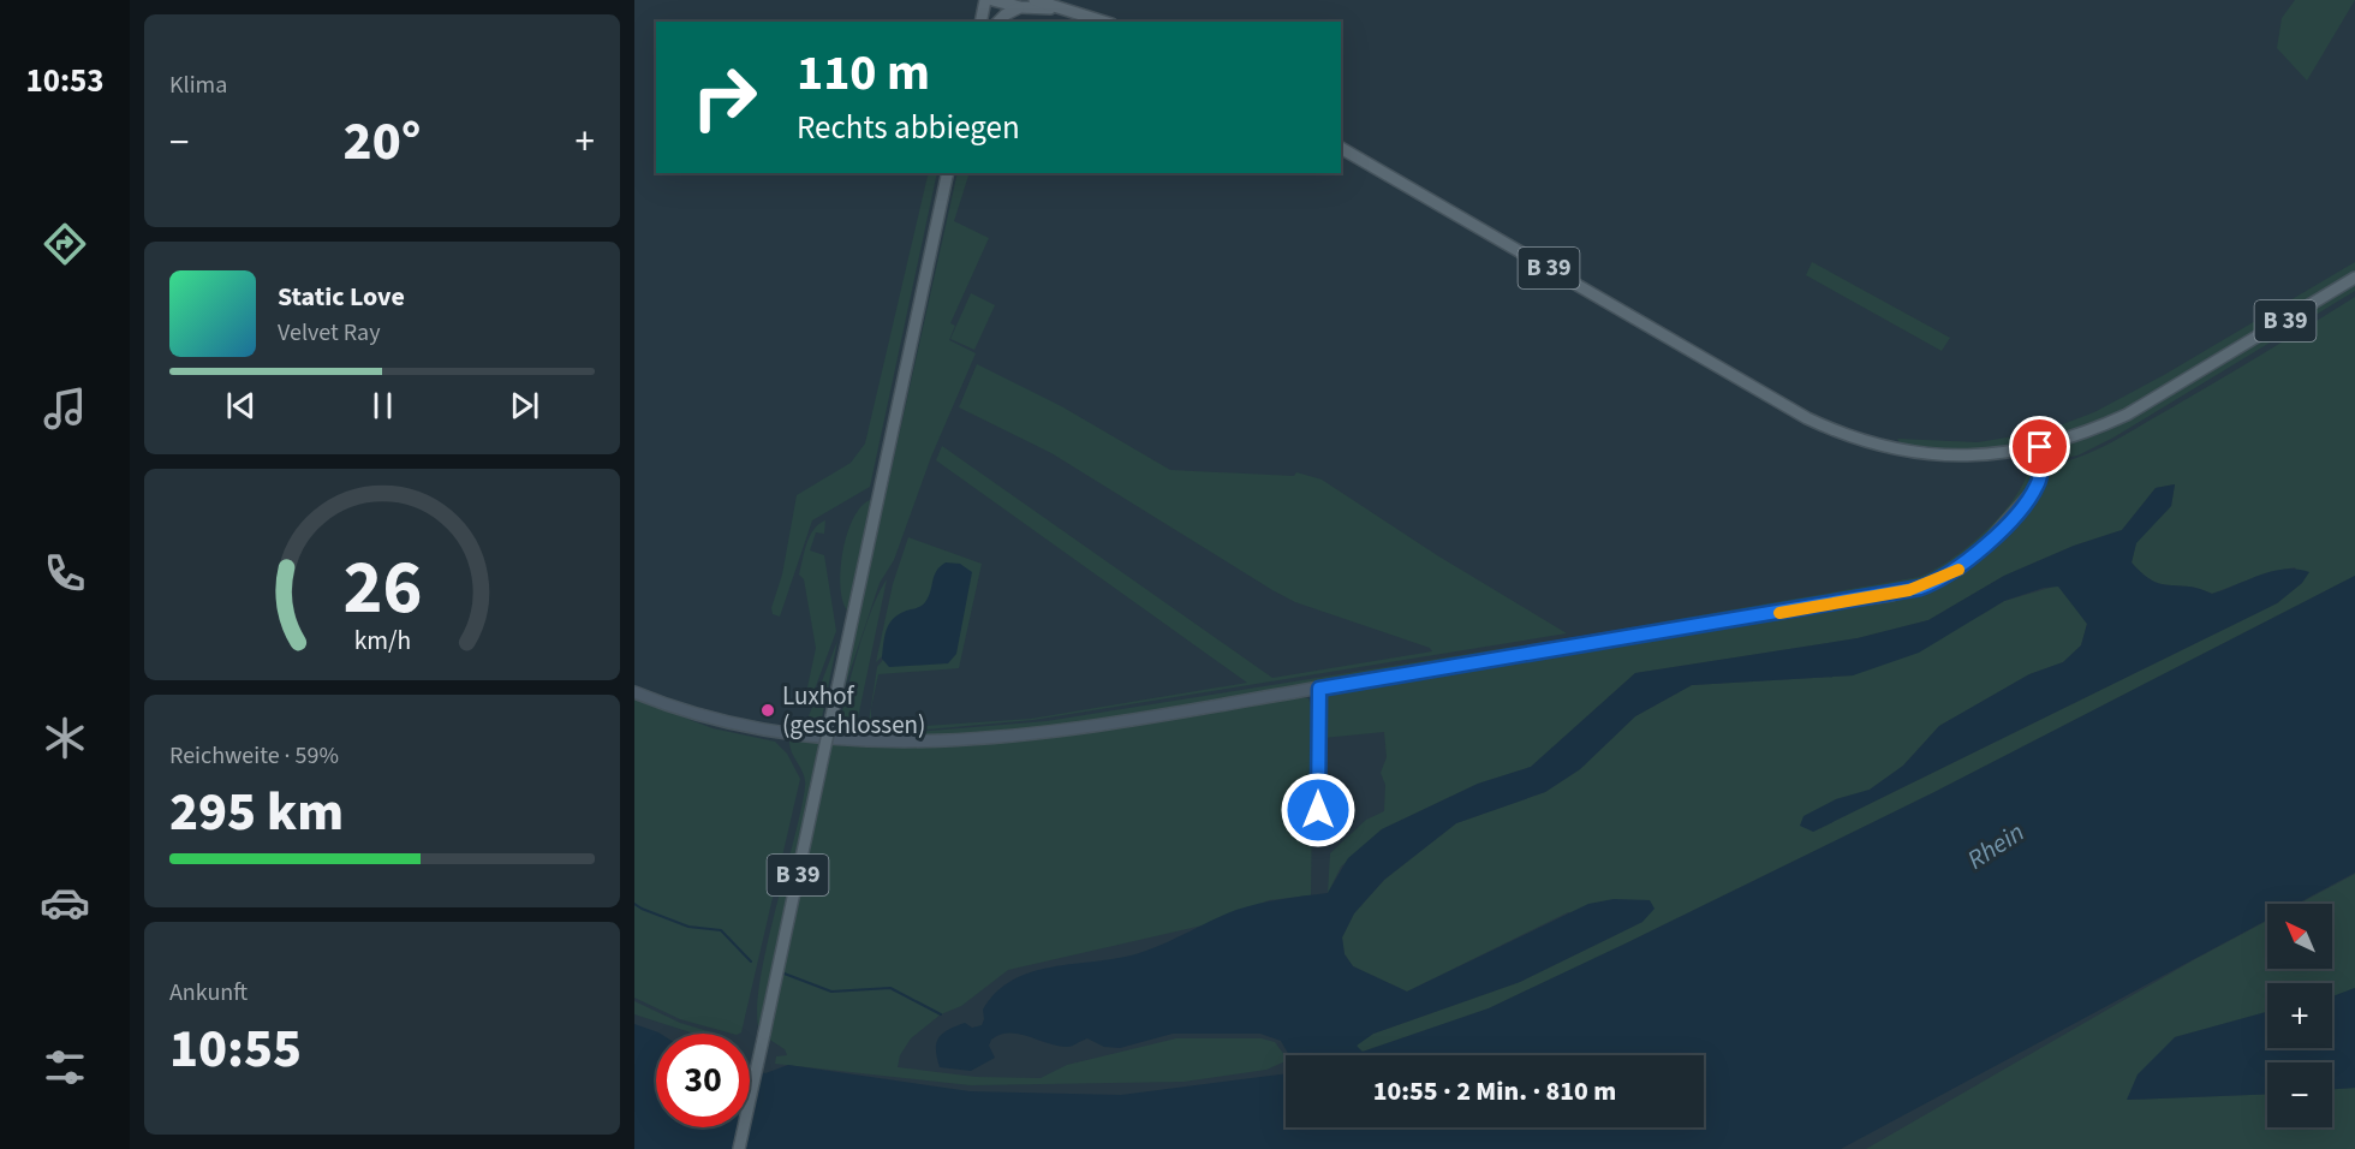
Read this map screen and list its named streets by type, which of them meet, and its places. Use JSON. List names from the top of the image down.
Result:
{
  "streets": {
    "main road": ["B 39"]
  },
  "water": ["Rhein"],
  "places": ["Luxhof (geschlossen)"],
  "north": "top left",
  "page": {
    "tabs": "10:53",
    "tile": [
      "Klima",
      ["Reichweite · 59%", "295 km"],
      ["Ankunft", "10:55"]
    ],
    "turn": ["110 m", "Rechts abbiegen"],
    "heat": ["−", "20°", "+"],
    "song": ["Static Love", "Velvet Ray"],
    "map_buttons": ["+", "−"],
    "limit": "30",
    "trip": "10:55 · 2 Min. · 810 m",
    "gauge": ["26", "km/h"]
  }
}
